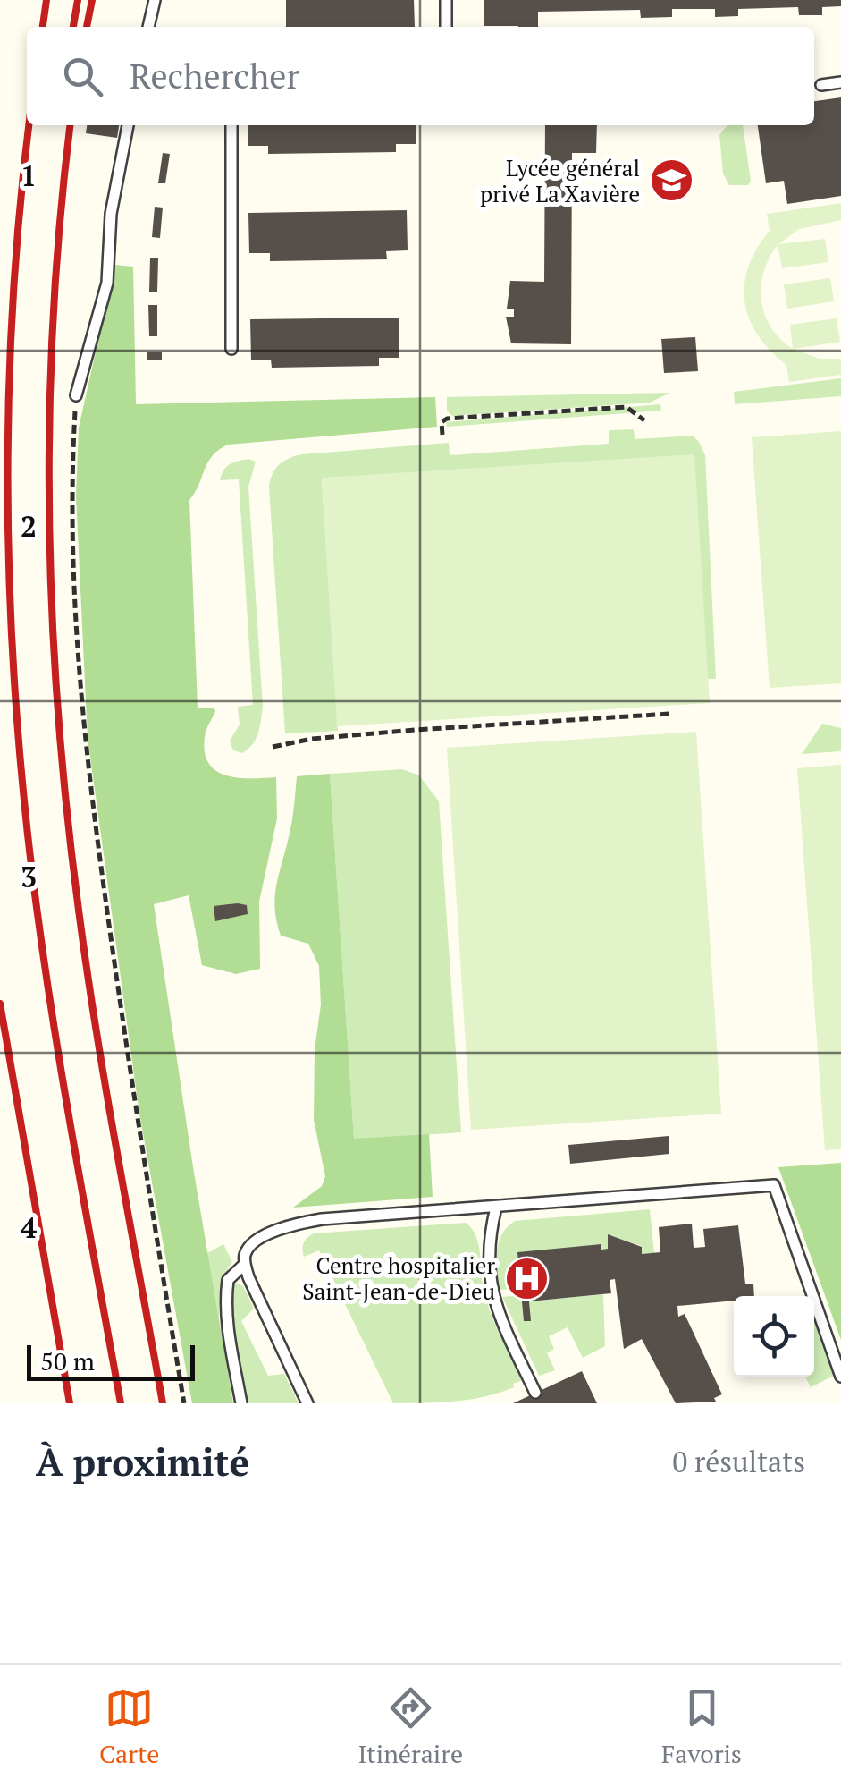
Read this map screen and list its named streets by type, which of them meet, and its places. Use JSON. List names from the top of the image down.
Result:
{
  "places": {
    "school or university": ["Lycée général privé La Xavière"],
    "hospital": ["Centre hospitalier Saint-Jean-de-Dieu"]
  },
  "scale_bar": "50 m",
  "page": {
    "search": "Rechercher",
    "scale": "50 m",
    "heading": ["À proximité", "0 résultats"],
    "nav": ["Carte", "Itinéraire", "Favoris"]
  },
  "grid": {
    "rows": [
      "1",
      "2",
      "3",
      "4"
    ]
  }
}
